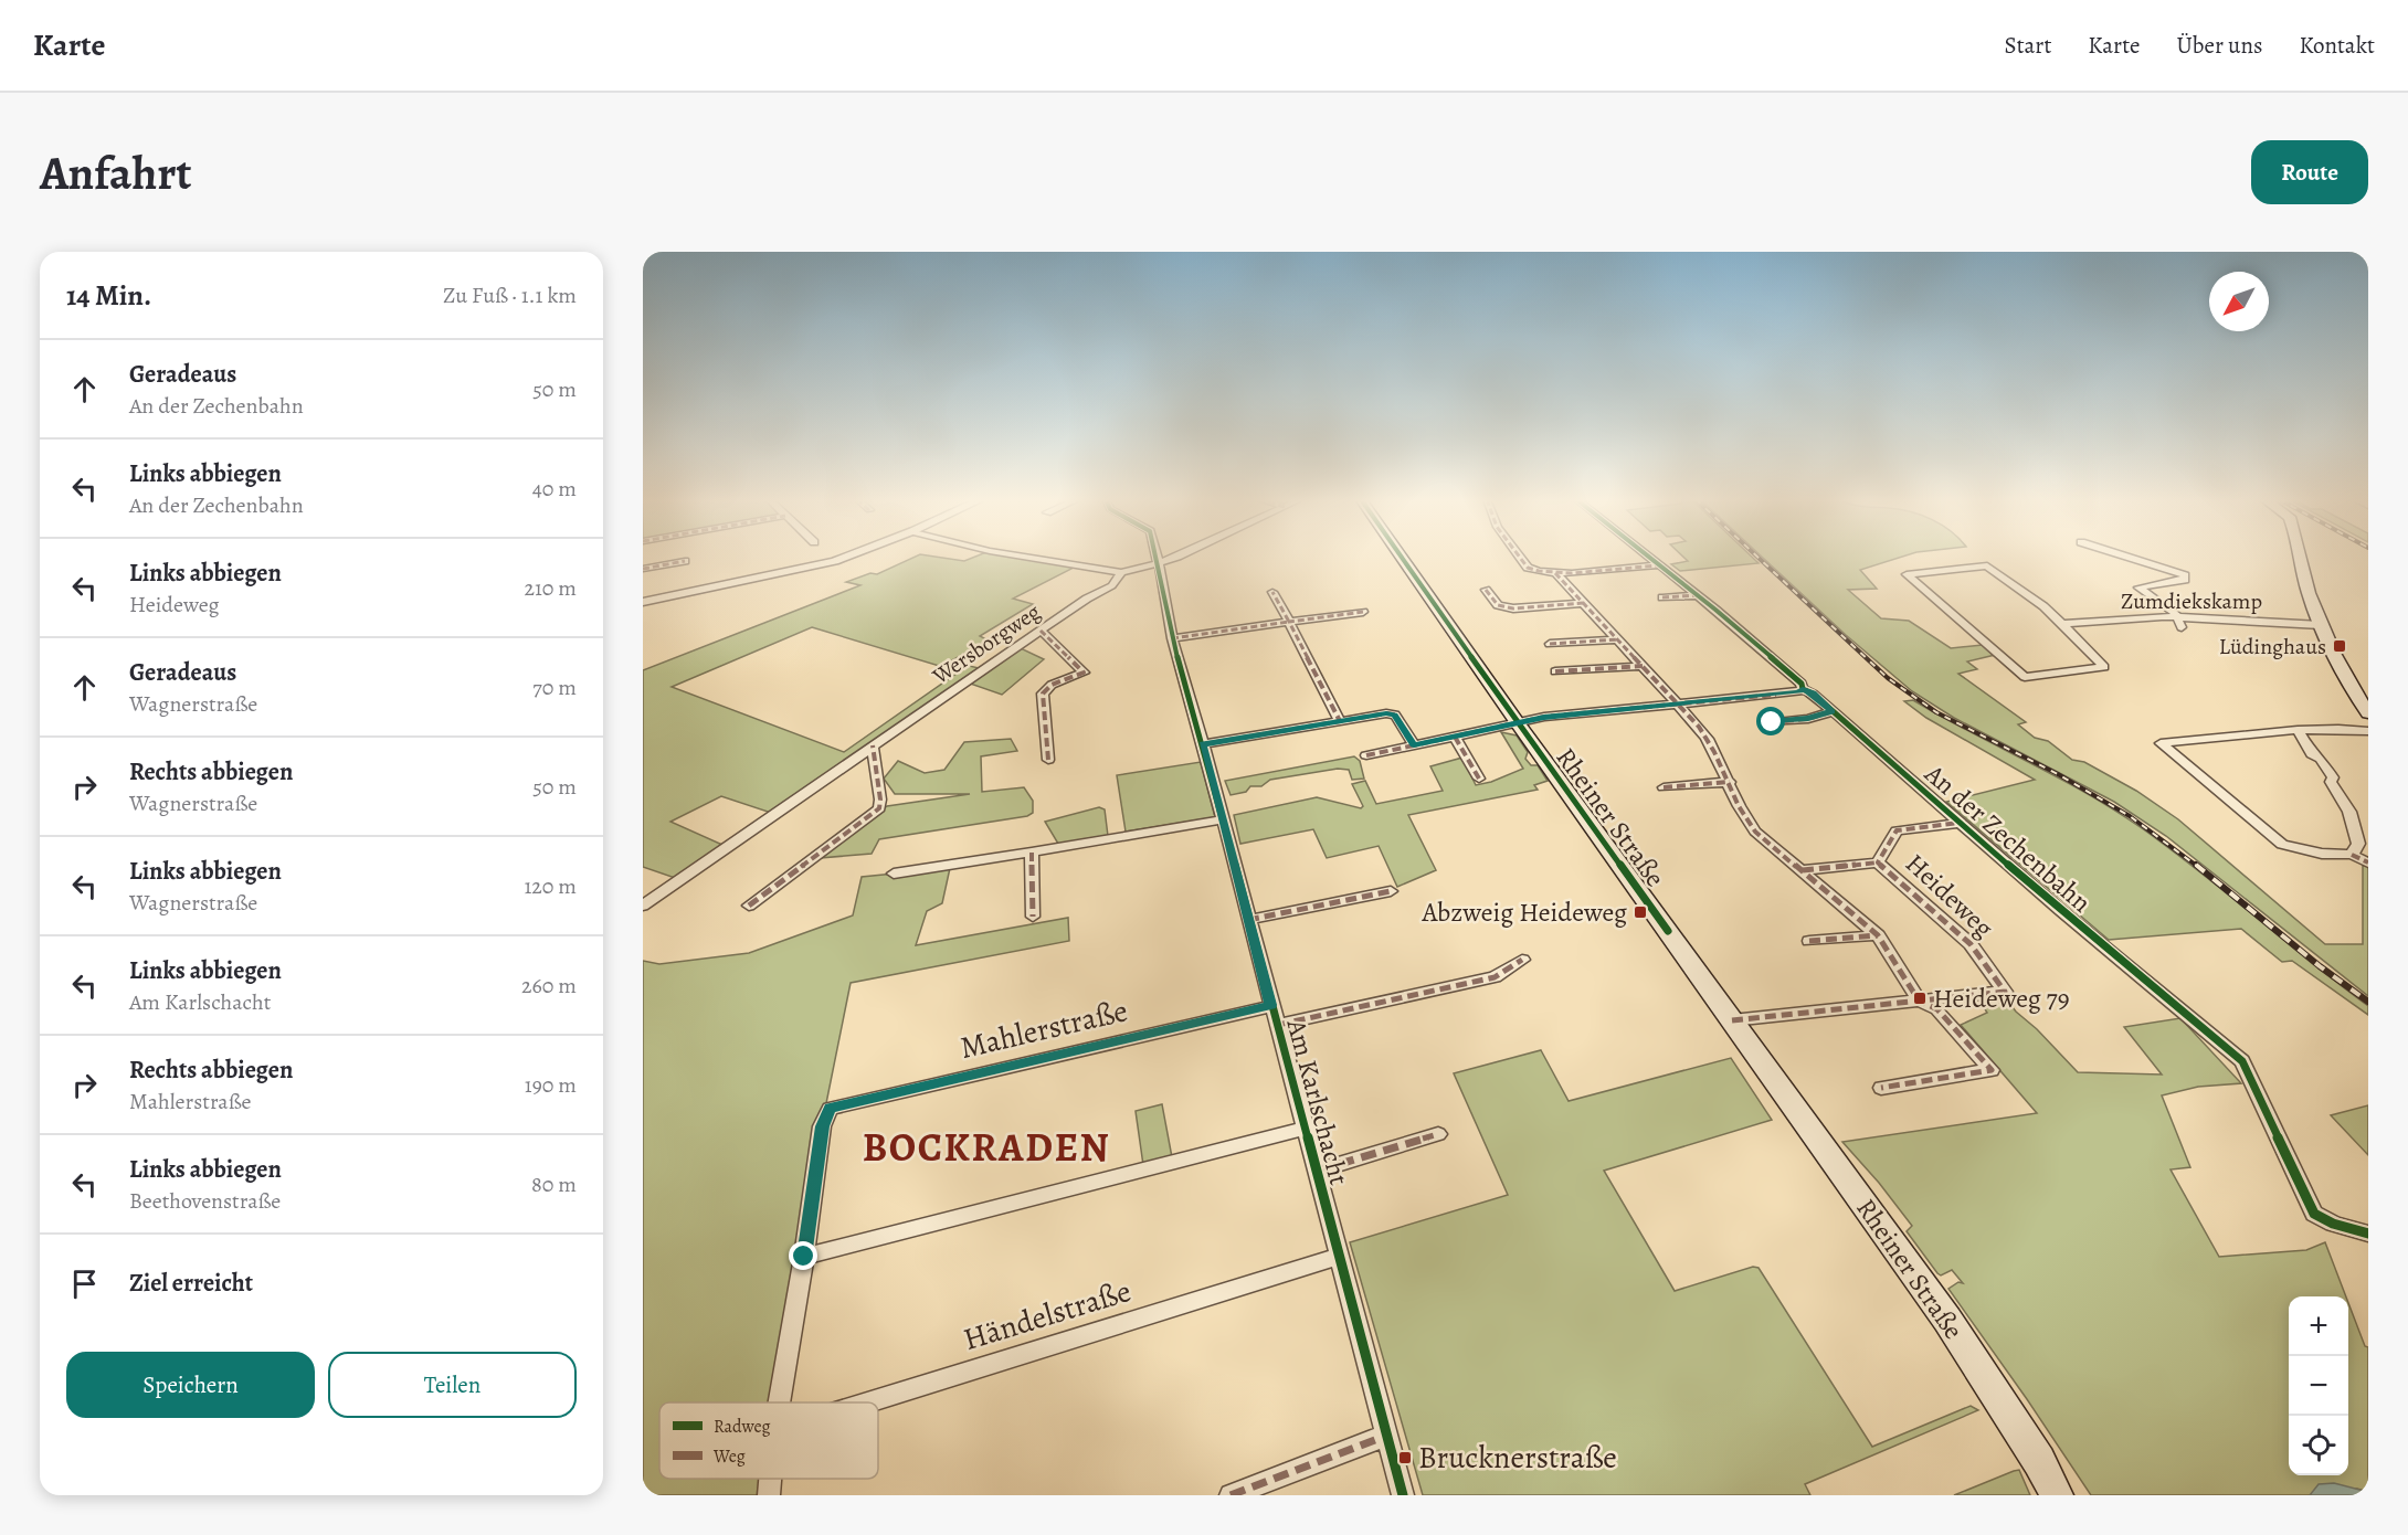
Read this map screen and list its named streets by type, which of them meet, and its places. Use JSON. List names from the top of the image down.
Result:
{
  "streets": {
    "main road": ["Rheiner Straße"],
    "street": [
      "Zumdiekskamp",
      "Wersborgweg",
      "An der Zechenbahn",
      "Heideweg",
      "Mahlerstraße",
      "Am Karlschacht",
      "Händelstraße"
    ]
  },
  "crossings": [
    ["Wersborgweg", "Am Karlschacht"],
    ["Rheiner Straße", "Heideweg"],
    ["An der Zechenbahn", "Heideweg"],
    ["Mahlerstraße", "Am Karlschacht"],
    ["Am Karlschacht", "Händelstraße"]
  ],
  "districts": ["BOCKRADEN"],
  "places": {
    "transit": [
      "Lüdinghaus",
      "Abzweig Heideweg",
      "Heideweg 79",
      "Brucknerstraße"
    ]
  },
  "legend": ["Radweg", "Weg"],
  "north": "bottom left",
  "page": {
    "header": "Karte",
    "nav": [
      "Start",
      "Karte",
      "Über uns",
      "Kontakt"
    ],
    "buttons": [
      "Route",
      ["Speichern", "Teilen"]
    ],
    "title": "Anfahrt",
    "heading": ["14 Min.", "Zu Fuß · 1.1 km"],
    "list": [
      ["Geradeaus", "An der Zechenbahn", "50 m"],
      ["Links abbiegen", "An der Zechenbahn", "40 m"],
      ["Links abbiegen", "Heideweg", "210 m"],
      ["Geradeaus", "Wagnerstraße", "70 m"],
      ["Rechts abbiegen", "Wagnerstraße", "50 m"],
      ["Links abbiegen", "Wagnerstraße", "120 m"],
      ["Links abbiegen", "Am Karlschacht", "260 m"],
      ["Rechts abbiegen", "Mahlerstraße", "190 m"],
      ["Links abbiegen", "Beethovenstraße", "80 m"],
      "Ziel erreicht"
    ],
    "map_buttons": ["+", "−"]
  }
}
